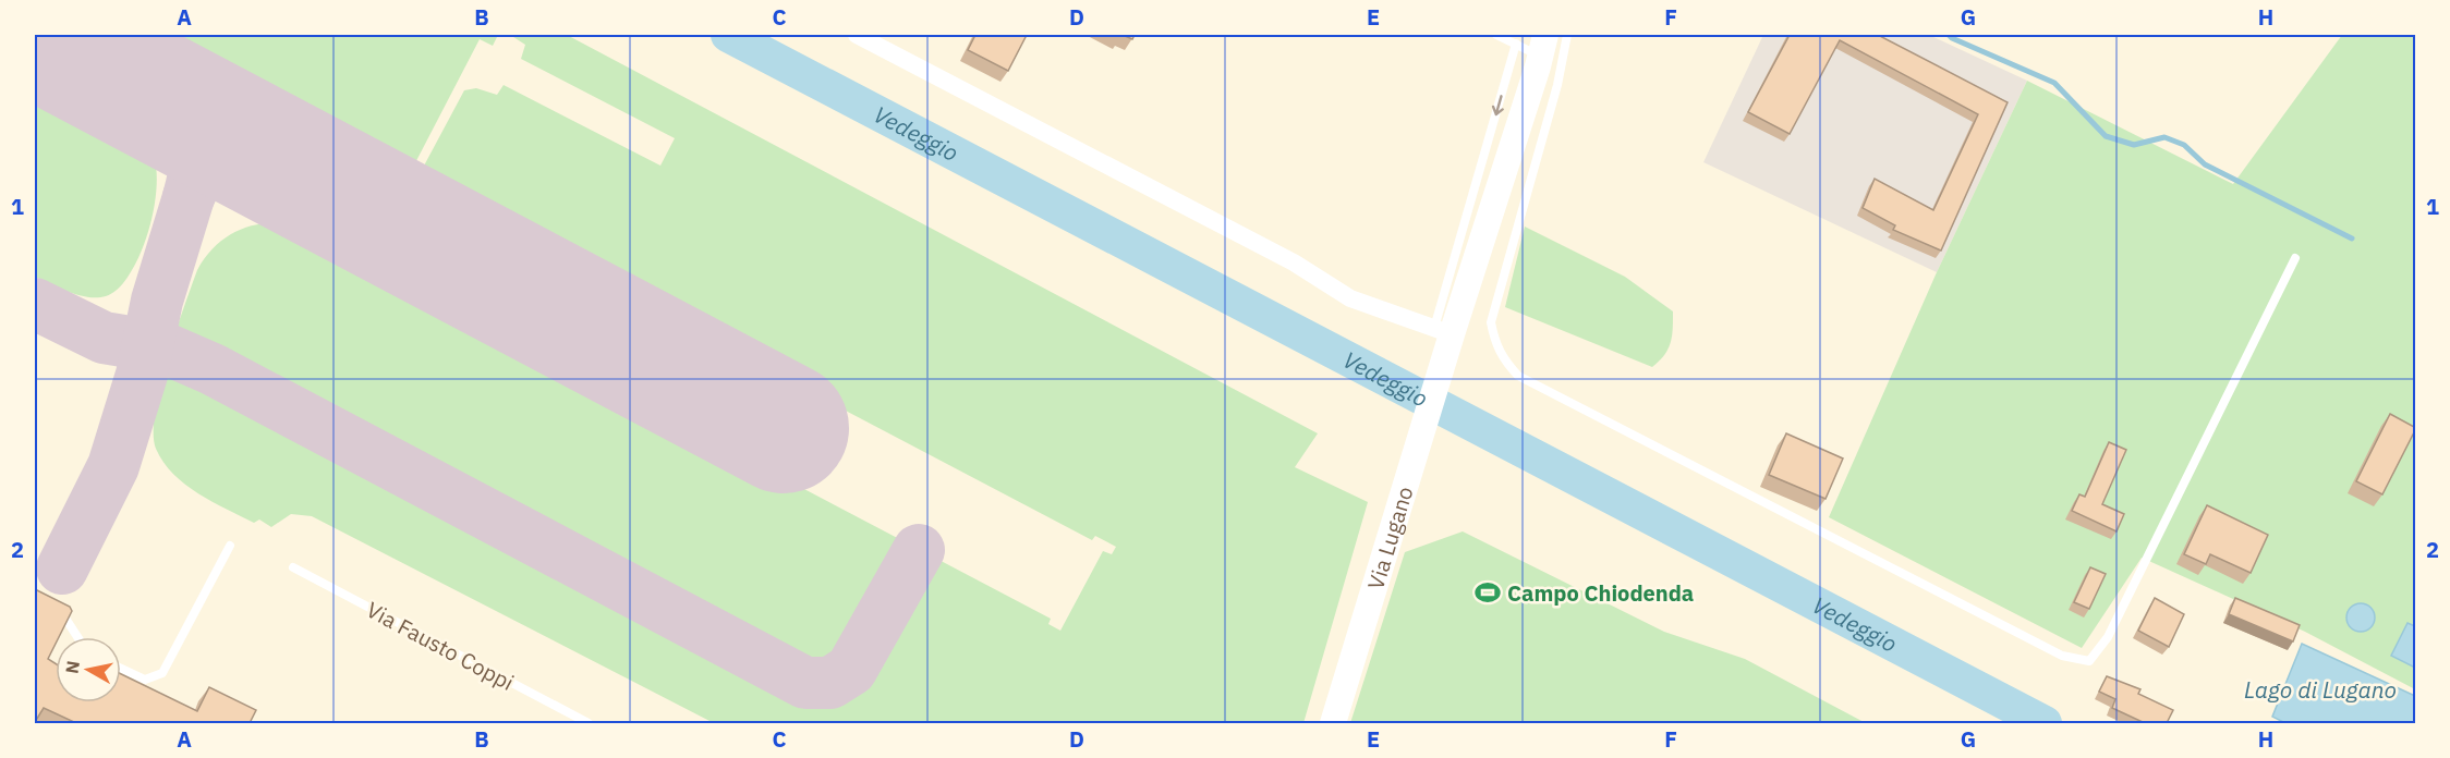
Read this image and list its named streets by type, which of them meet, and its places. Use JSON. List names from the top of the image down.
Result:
{
  "streets": {
    "main road": ["Via Lugano"],
    "lane": ["Via Fausto Coppi"]
  },
  "water": ["Vedeggio", "Lago di Lugano"],
  "places": {
    "sports": ["Campo Chiodenda"]
  },
  "north": "left",
  "grid": {
    "columns": [
      "A",
      "B",
      "C",
      "D",
      "E",
      "F",
      "G",
      "H"
    ],
    "rows": ["1", "2"]
  }
}
